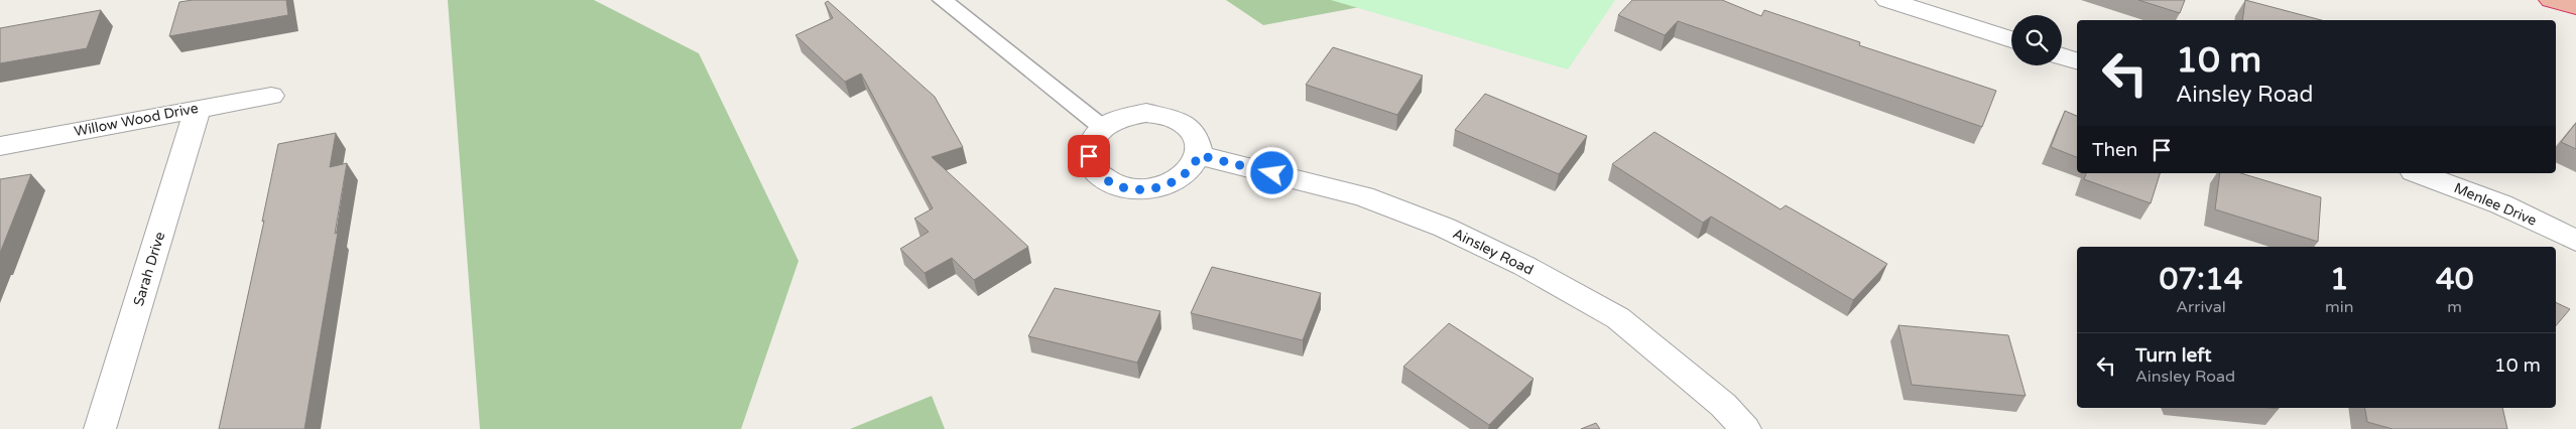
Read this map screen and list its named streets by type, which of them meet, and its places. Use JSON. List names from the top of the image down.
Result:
{
  "streets": {
    "street": [
      "Willow Wood Drive",
      "Menlee Drive",
      "Ainsley Road",
      "Sarah Drive"
    ]
  },
  "crossings": [
    ["Willow Wood Drive", "Sarah Drive"]
  ],
  "page": {
    "turn": ["10 m", "Ainsley Road"],
    "then": "Then",
    "eta": [
      "07:14",
      "Arrival",
      "1",
      "min",
      "40",
      "m"
    ],
    "list": [
      {
        "name": "Turn left",
        "note": "Ainsley Road",
        "value": "10 m"
      }
    ]
  }
}
